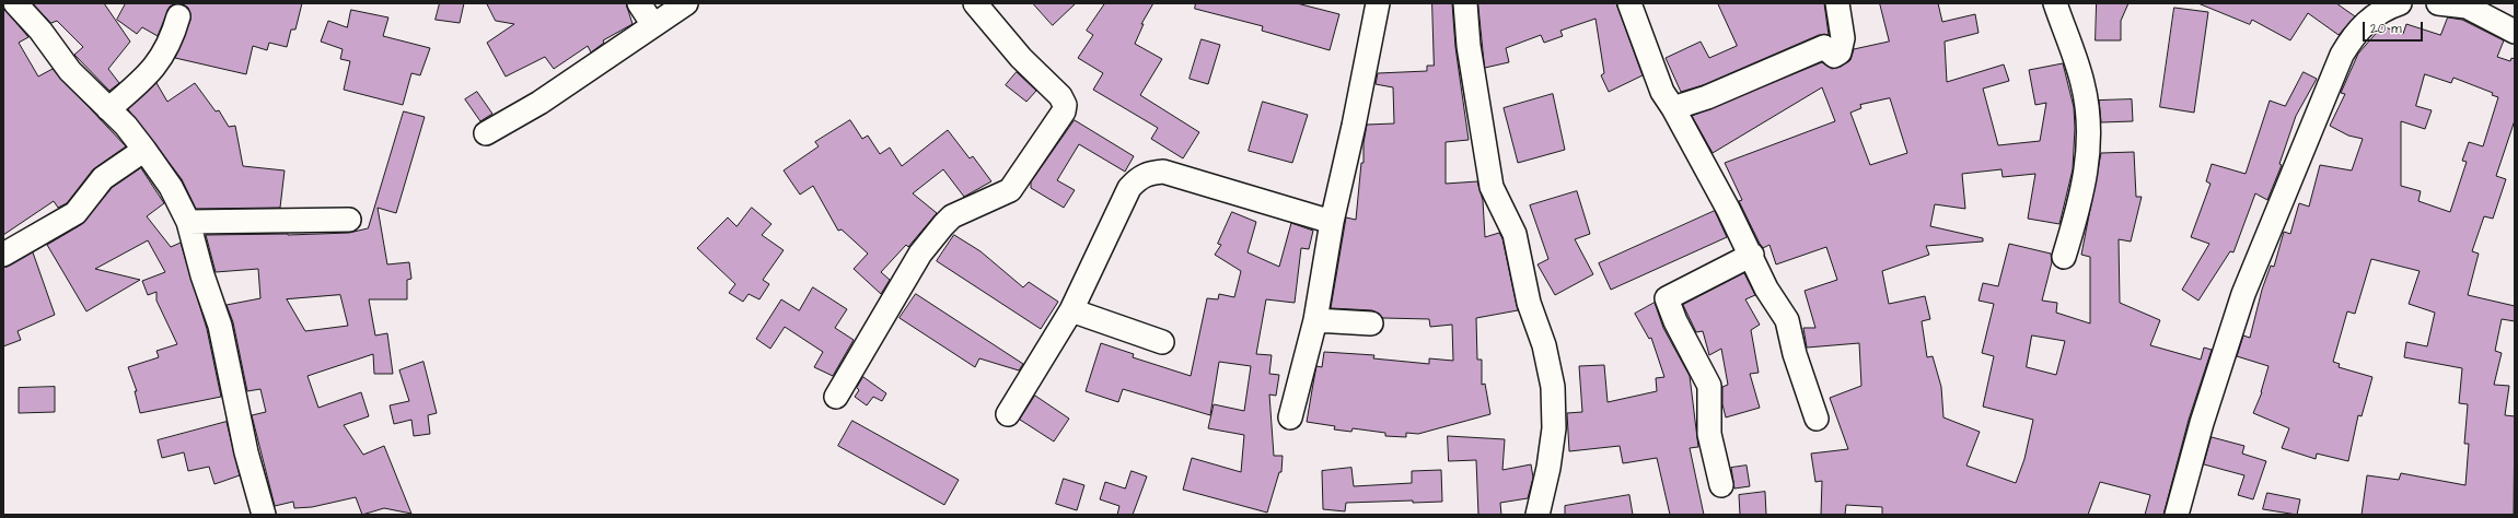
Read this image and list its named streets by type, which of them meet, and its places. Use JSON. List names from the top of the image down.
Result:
{
  "scale_bar": "20 m"
}
